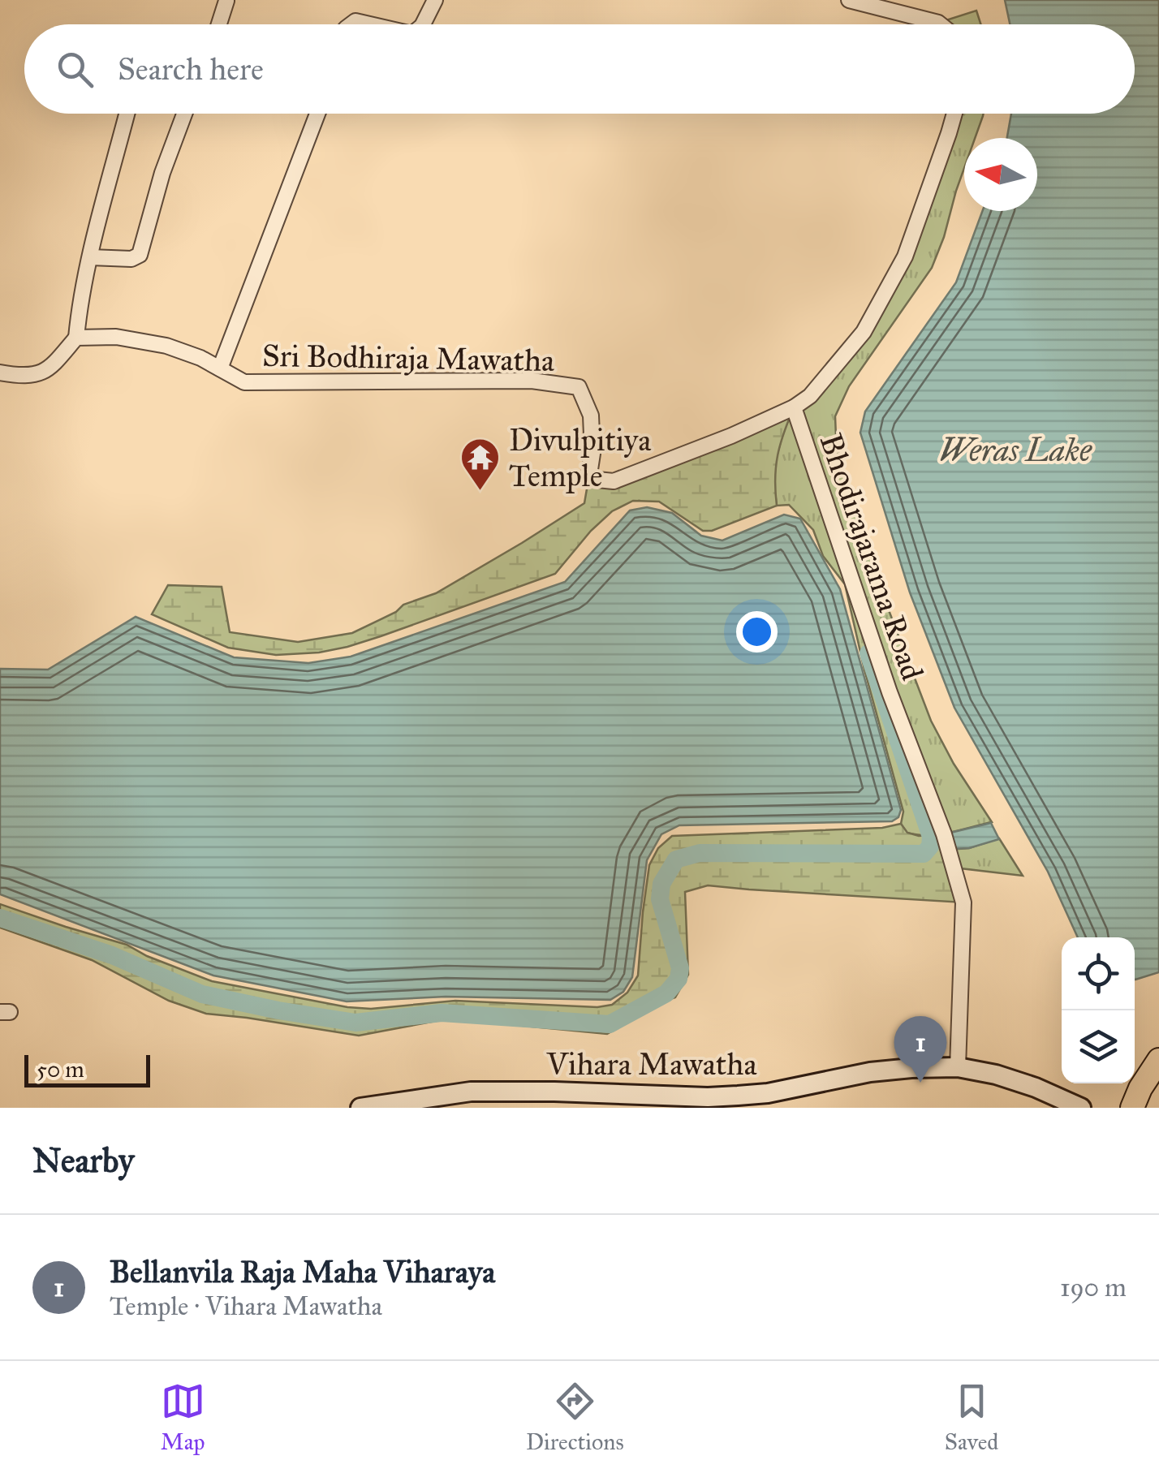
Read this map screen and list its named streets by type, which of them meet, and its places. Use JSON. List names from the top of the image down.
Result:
{
  "streets": {
    "street": ["Sri Bodhiraja Mawatha", "Bhodirajarama Road", "Vihara Mawatha"]
  },
  "crossings": [
    ["Sri Bodhiraja Mawatha", "Bhodirajarama Road"],
    ["Bhodirajarama Road", "Vihara Mawatha"]
  ],
  "water": ["Weras Lake"],
  "places": {
    "temple": ["Divulpitiya Temple"]
  },
  "scale_bar": "50 m",
  "north": "left",
  "page": {
    "search": "Search here",
    "pins": "1",
    "scale": "50 m",
    "heading": "Nearby",
    "list": [
      {
        "mark": "1",
        "name": "Bellanvila Raja Maha Viharaya",
        "note": "Temple · Vihara Mawatha",
        "value": "190 m"
      }
    ],
    "nav": ["Map", "Directions", "Saved"]
  }
}
